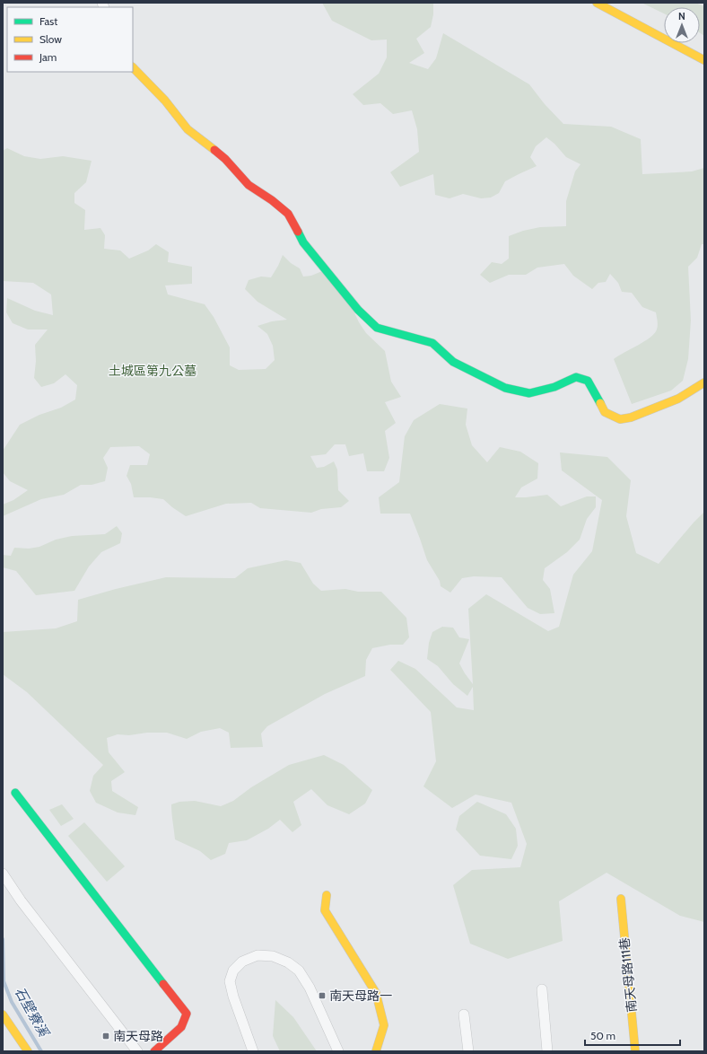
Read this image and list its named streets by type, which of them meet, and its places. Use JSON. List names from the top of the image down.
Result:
{
  "streets": {
    "street": ["南天母路111巷"]
  },
  "water": ["石壁寮溪"],
  "parks": ["土城區第九公墓"],
  "places": {
    "transit": ["南天母路一", "南天母路"]
  },
  "legend": ["Fast", "Slow", "Jam"],
  "scale_bar": "50 m",
  "north": "top"
}
